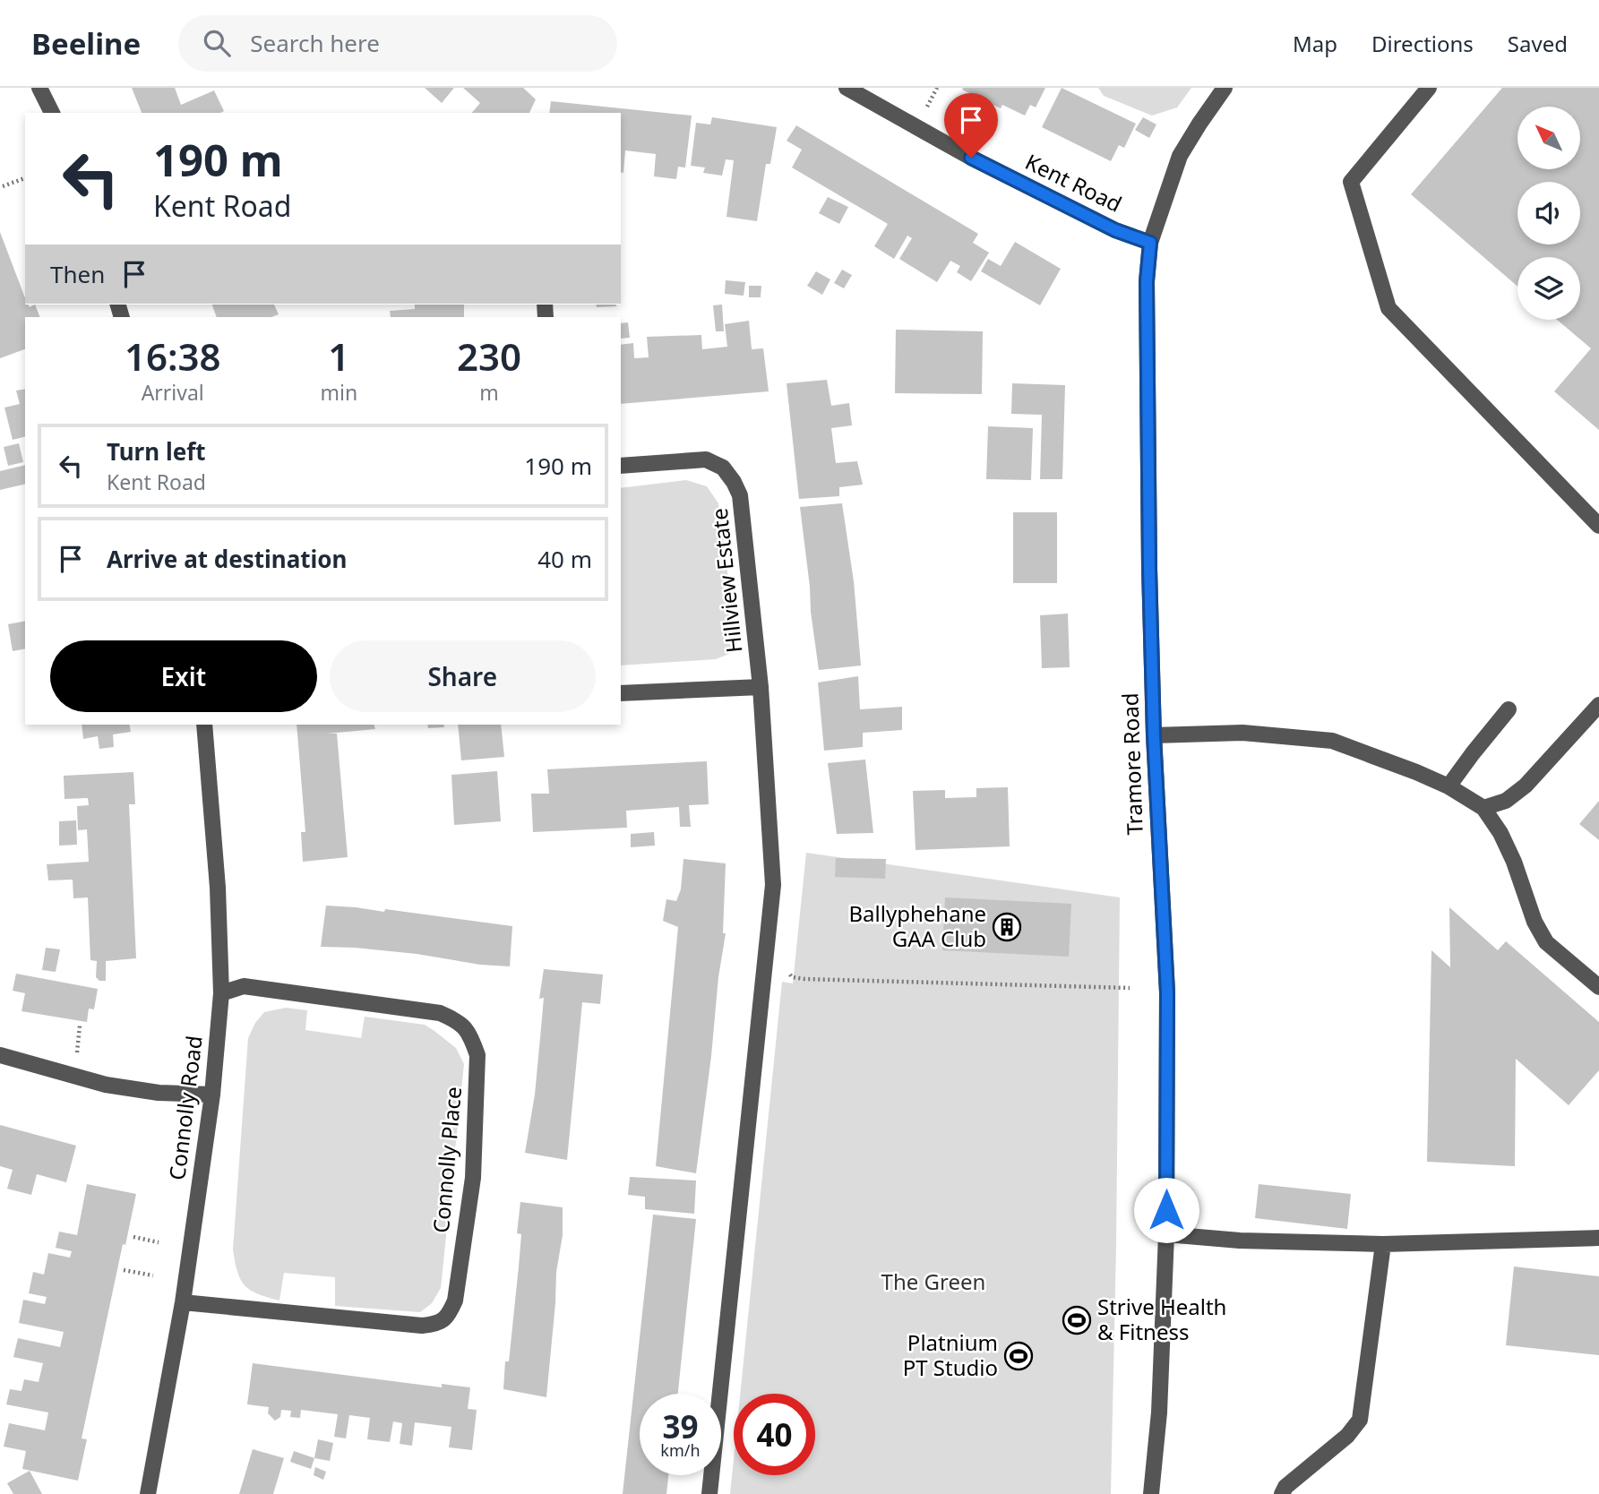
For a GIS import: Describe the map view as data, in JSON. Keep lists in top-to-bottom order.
{
  "streets": {
    "street": [
      "Kent Road",
      "Hillview Estate",
      "Tramore Road",
      "Connolly Road",
      "Connolly Place"
    ]
  },
  "crossings": [
    ["Kent Road", "Tramore Road"],
    ["Connolly Road", "Connolly Place"]
  ],
  "parks": ["The Green"],
  "places": {
    "building": ["Ballyphehane GAA Club"],
    "sports": ["Strive Health & Fitness", "Platnium PT Studio"]
  },
  "north": "top left",
  "page": {
    "header": "Beeline",
    "search": "Search here",
    "nav": ["Map", "Directions", "Saved"],
    "turn": ["190 m", "Kent Road"],
    "then": "Then",
    "eta": [
      "16:38",
      "Arrival",
      "1",
      "min",
      "230",
      "m"
    ],
    "list": [
      {
        "name": "Turn left",
        "note": "Kent Road",
        "value": "190 m"
      },
      {
        "name": "Arrive at destination",
        "value": "40 m"
      }
    ],
    "buttons": ["Exit", "Share"],
    "speed": "39 km/h",
    "limit": "40"
  }
}
